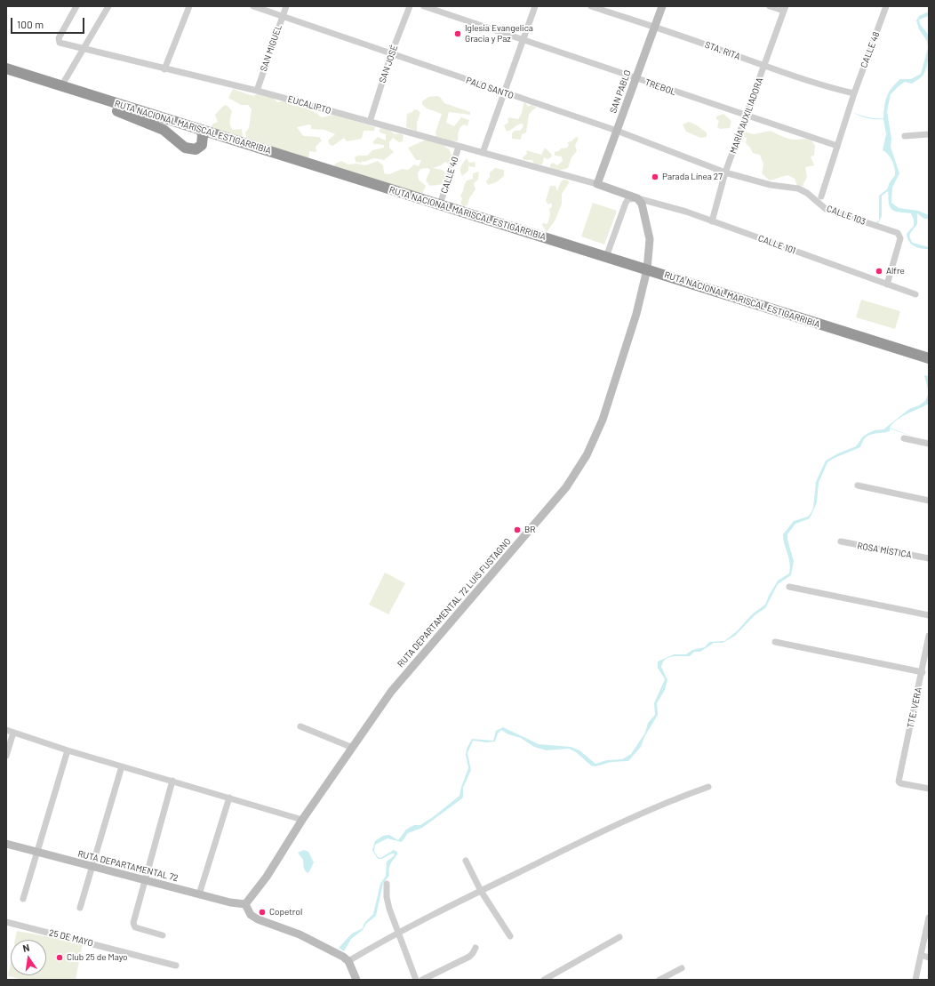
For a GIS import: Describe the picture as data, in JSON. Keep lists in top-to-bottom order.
{
  "streets": {
    "highway": ["RUTA NACIONAL MARISCAL ESTIGARRIBIA"],
    "main road": ["SAN PABLO", "RUTA DEPARTAMENTAL 72 LUIS FUSTAGNO", "RUTA DEPARTAMENTAL 72"],
    "street": [
      "SAN MIGUEL",
      "CALLE 48",
      "STA. RITA",
      "SAN JOSÉ",
      "TREBOL",
      "PALO SANTO",
      "EUCALIPTO",
      "MARÍA AUXILIADORA",
      "CALLE 40",
      "CALLE 103",
      "CALLE 101",
      "ROSA MÍSTICA",
      "TTE. VERA",
      "25 DE MAYO"
    ]
  },
  "crossings": [
    ["SAN MIGUEL", "PALO SANTO"],
    ["SAN MIGUEL", "EUCALIPTO"],
    ["CALLE 48", "STA. RITA"],
    ["CALLE 48", "TREBOL"],
    ["STA. RITA", "SAN PABLO"],
    ["STA. RITA", "MARÍA AUXILIADORA"],
    ["SAN JOSÉ", "PALO SANTO"],
    ["SAN JOSÉ", "EUCALIPTO"],
    ["TREBOL", "SAN PABLO"],
    ["TREBOL", "MARÍA AUXILIADORA"],
    ["PALO SANTO", "SAN PABLO"],
    ["PALO SANTO", "MARÍA AUXILIADORA"],
    ["PALO SANTO", "CALLE 103"],
    ["SAN PABLO", "EUCALIPTO"],
    ["EUCALIPTO", "CALLE 40"],
    ["MARÍA AUXILIADORA", "CALLE 103"],
    ["MARÍA AUXILIADORA", "CALLE 101"],
    ["RUTA NACIONAL MARISCAL ESTIGARRIBIA", "CALLE 40"],
    ["RUTA NACIONAL MARISCAL ESTIGARRIBIA", "RUTA DEPARTAMENTAL 72 LUIS FUSTAGNO"],
    ["CALLE 103", "CALLE 101"],
    ["CALLE 101", "RUTA DEPARTAMENTAL 72 LUIS FUSTAGNO"],
    ["RUTA DEPARTAMENTAL 72 LUIS FUSTAGNO", "RUTA DEPARTAMENTAL 72"]
  ],
  "places": [
    "Iglesia Evangelica Gracia y Paz",
    "Parada Línea 27",
    "Alfre",
    "BR",
    "Copetrol",
    "Club 25 de Mayo"
  ],
  "scale_bar": "100 m",
  "north": "top"
}
